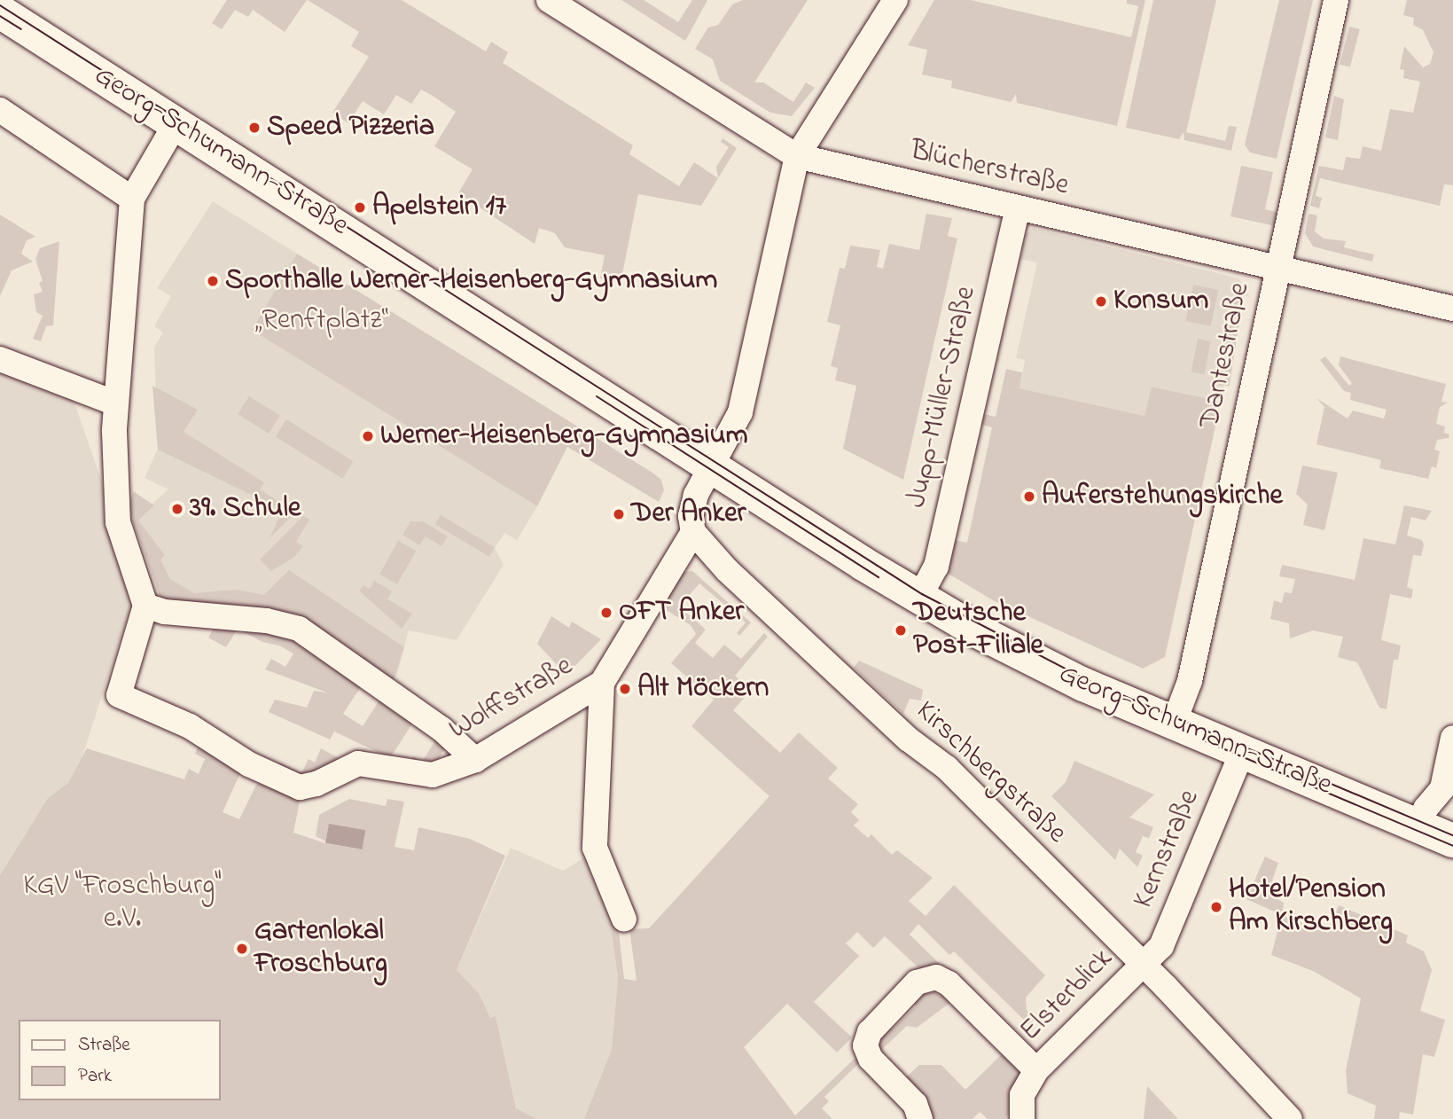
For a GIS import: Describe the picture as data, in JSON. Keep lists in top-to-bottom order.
{
  "streets": {
    "main road": ["Georg-Schumann-Straße"],
    "street": [
      "Blücherstraße",
      "Dantestraße",
      "Jupp-Müller-Straße",
      "Wolffstraße",
      "Kirschbergstraße",
      "Kernstraße",
      "Elsterblick"
    ]
  },
  "crossings": [
    ["Georg-Schumann-Straße", "Dantestraße"],
    ["Georg-Schumann-Straße", "Jupp-Müller-Straße"],
    ["Georg-Schumann-Straße", "Kernstraße"],
    ["Blücherstraße", "Dantestraße"],
    ["Blücherstraße", "Jupp-Müller-Straße"],
    ["Wolffstraße", "Kirschbergstraße"],
    ["Kirschbergstraße", "Kernstraße"],
    ["Kirschbergstraße", "Elsterblick"],
    ["Kernstraße", "Elsterblick"]
  ],
  "parks": ["„Renftplatz“", "KGV \"Froschburg\" e.V."],
  "places": [
    "Speed Pizzeria",
    "Apelstein 17",
    "Sporthalle Werner-Heisenberg-Gymnasium",
    "Konsum",
    "Werner-Heisenberg-Gymnasium",
    "Auferstehungskirche",
    "39. Schule",
    "Der Anker",
    "OFT Anker",
    "Deutsche Post-Filiale",
    "Alt Möckern",
    "Hotel/Pension Am Kirschberg",
    "Gartenlokal Froschburg"
  ],
  "legend": ["Straße", "Park"]
}
